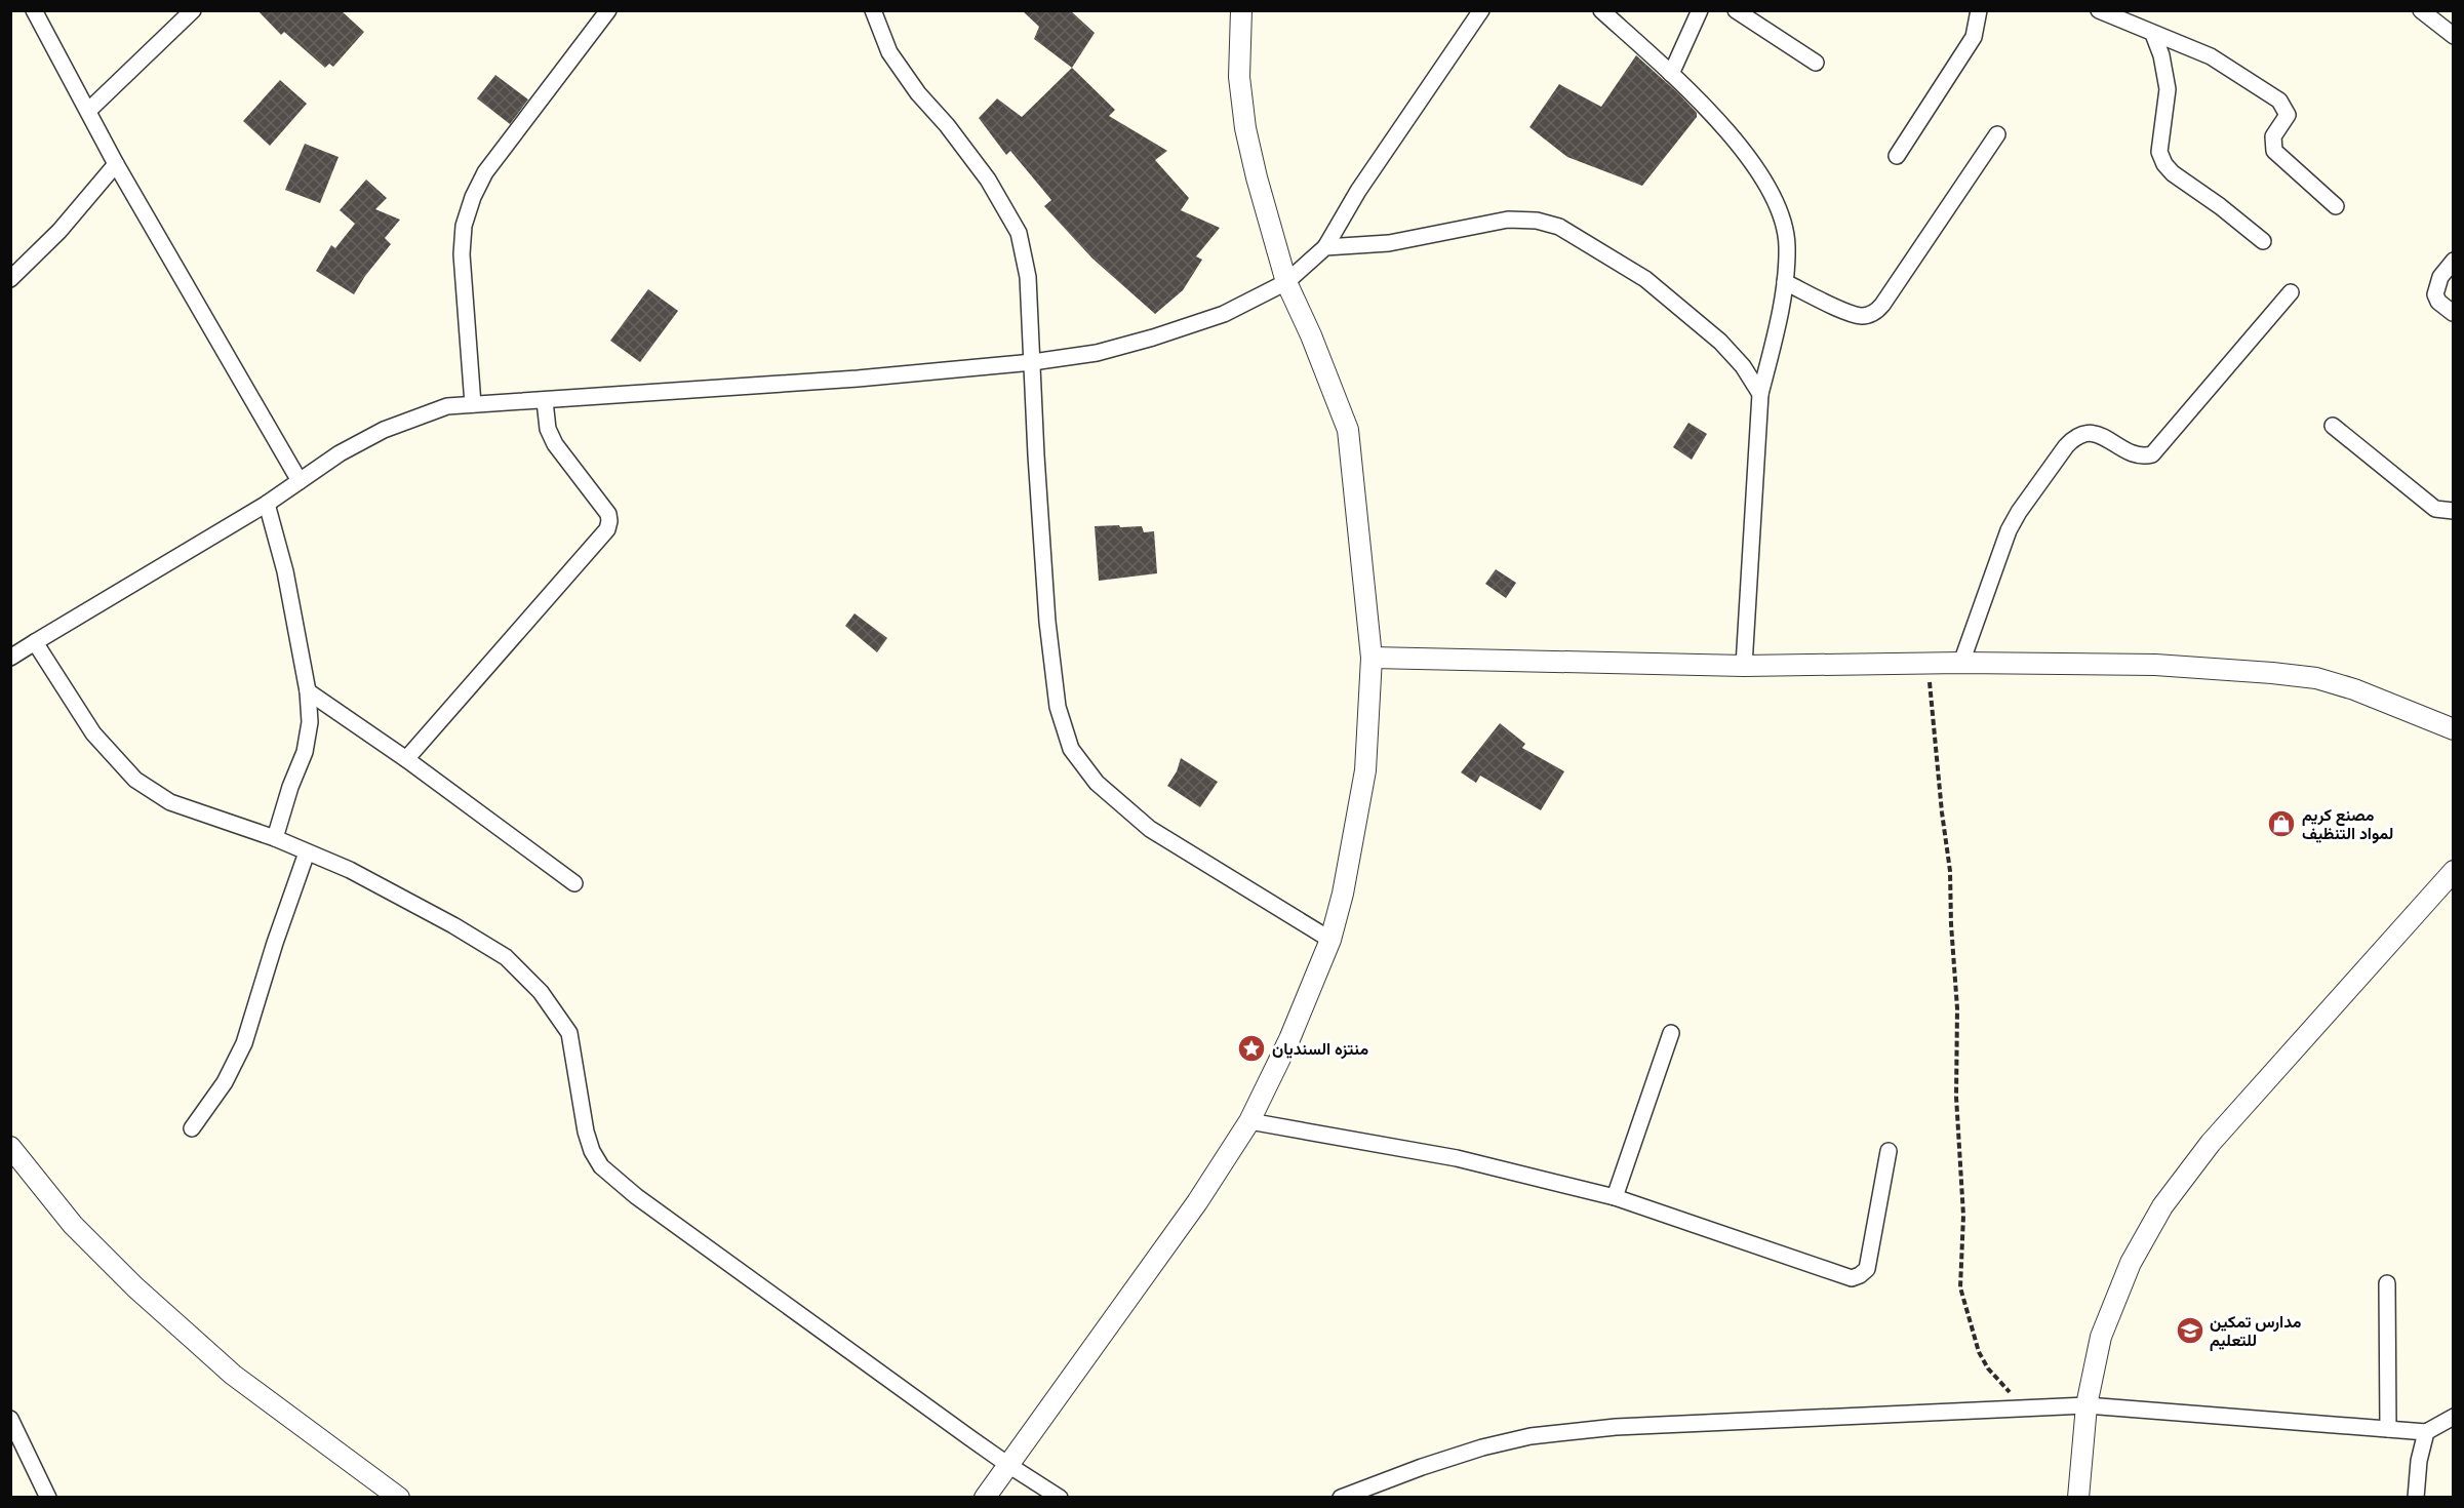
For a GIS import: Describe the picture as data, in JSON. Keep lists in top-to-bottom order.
{
  "places": {
    "shop": ["مصنع كريم لمواد التنظيف"],
    "place": ["منتزه السنديان"],
    "school or university": ["مدارس تمكين للتعليم"]
  }
}
